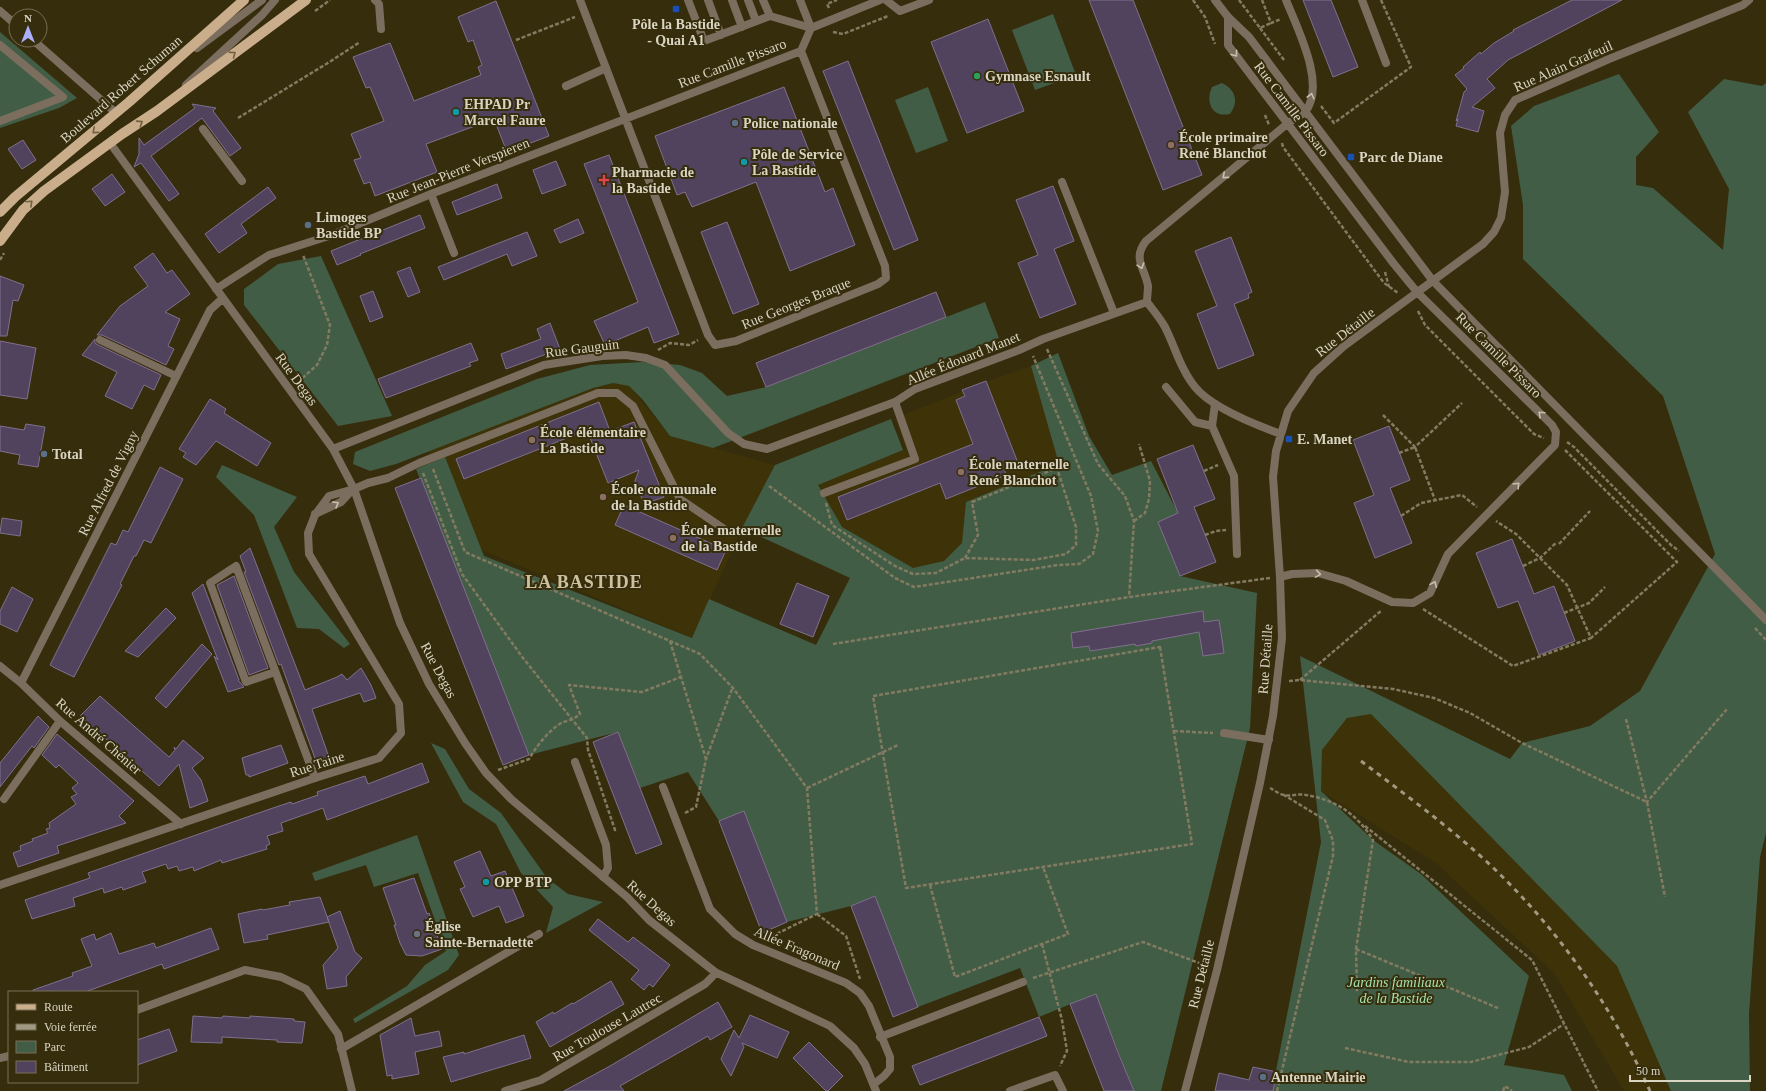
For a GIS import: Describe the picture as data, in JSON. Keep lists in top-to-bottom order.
{
  "streets": {
    "main road": ["Boulevard Robert Schuman"],
    "street": [
      "Rue Camille Pissaro",
      "Rue Alain Grafeuil",
      "Rue Jean-Pierre Verspieren",
      "Rue Georges Braque",
      "Rue Détaille",
      "Rue Gauguin",
      "Allée Édouard Manet",
      "Rue Degas",
      "Rue Alfred de Vigny",
      "Rue André Chénier",
      "Rue Taine",
      "Allée Fragonard",
      "Rue Toulouse Lautrec"
    ]
  },
  "crossings": [
    ["Rue Camille Pissaro", "Rue Alain Grafeuil"],
    ["Rue Camille Pissaro", "Rue Jean-Pierre Verspieren"],
    ["Rue Camille Pissaro", "Rue Georges Braque"],
    ["Rue Camille Pissaro", "Rue Détaille"],
    ["Rue Alain Grafeuil", "Rue Détaille"],
    ["Rue Jean-Pierre Verspieren", "Rue Degas"],
    ["Rue Gauguin", "Allée Édouard Manet"],
    ["Rue Gauguin", "Rue Degas"],
    ["Rue Degas", "Rue Alfred de Vigny"],
    ["Rue Degas", "Rue Taine"],
    ["Rue Degas", "Allée Fragonard"],
    ["Rue Degas", "Rue Toulouse Lautrec"],
    ["Rue Alfred de Vigny", "Rue André Chénier"],
    ["Rue André Chénier", "Rue Taine"]
  ],
  "districts": ["LA BASTIDE"],
  "parks": ["Jardins familiaux de la Bastide"],
  "places": {
    "transit": ["Pôle la Bastide - Quai A1", "Parc de Diane", "E. Manet"],
    "other": [
      "Gymnase Esnault",
      "EHPAD Pr Marcel Faure",
      "Police nationale",
      "École primaire René Blanchot",
      "Pôle de Service La Bastide",
      "Limoges Bastide BP",
      "École élémentaire La Bastide",
      "Total",
      "École maternelle René Blanchot",
      "École communale de la Bastide",
      "École maternelle de la Bastide",
      "OPP BTP",
      "Église Sainte-Bernadette",
      "Antenne Mairie"
    ],
    "health": ["Pharmacie de la Bastide"]
  },
  "legend": [
    "Route",
    "Voie ferrée",
    "Parc",
    "Bâtiment"
  ],
  "scale_bar": "50 m",
  "north": "top"
}
